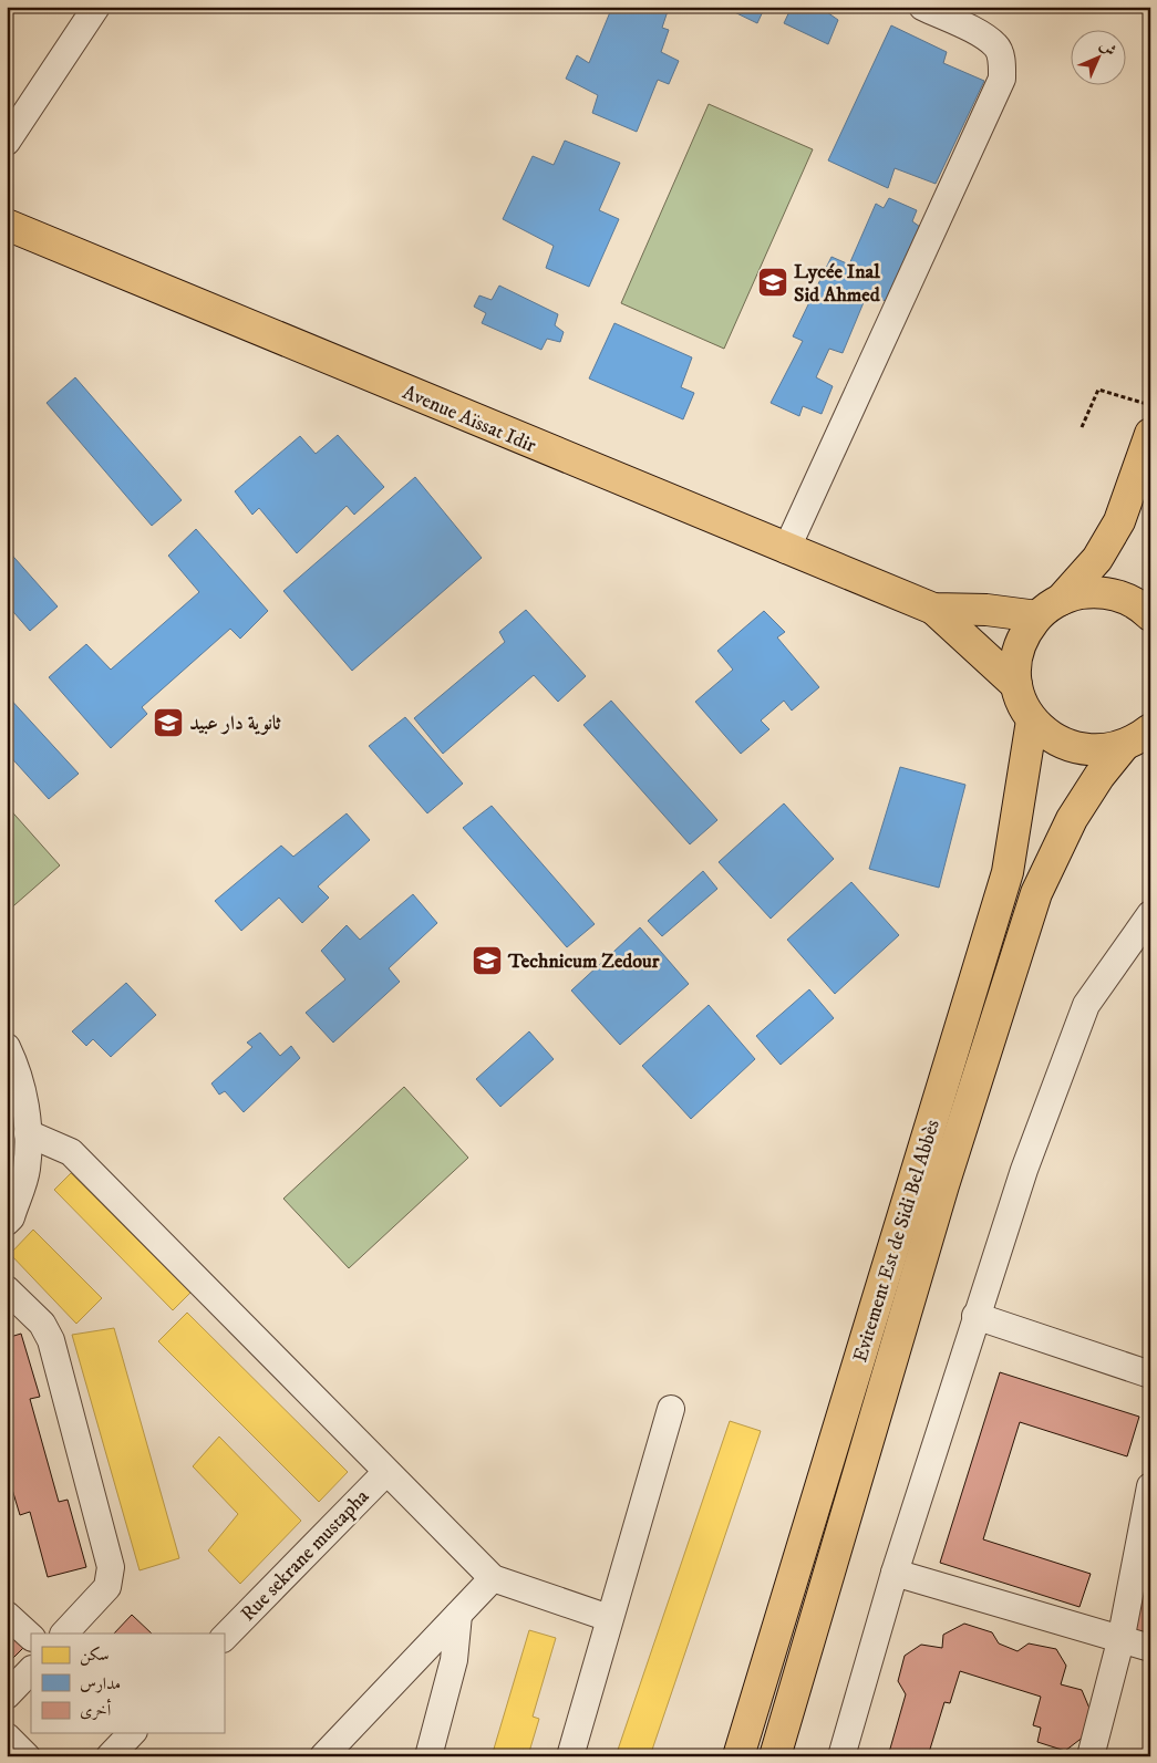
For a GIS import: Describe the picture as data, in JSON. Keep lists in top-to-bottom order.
{
  "streets": {
    "main road": ["Avenue Aïssat Idir", "Evitement Est de Sidi Bel Abbès"],
    "street": ["Rue sekrane mustapha"]
  },
  "places": {
    "school or university": ["Lycée Inal Sid Ahmed", "ثانوية دار عبيد", "Technicum Zedour"]
  },
  "legend": ["سكن", "مدارس", "أخرى"],
  "north": "top right"
}
